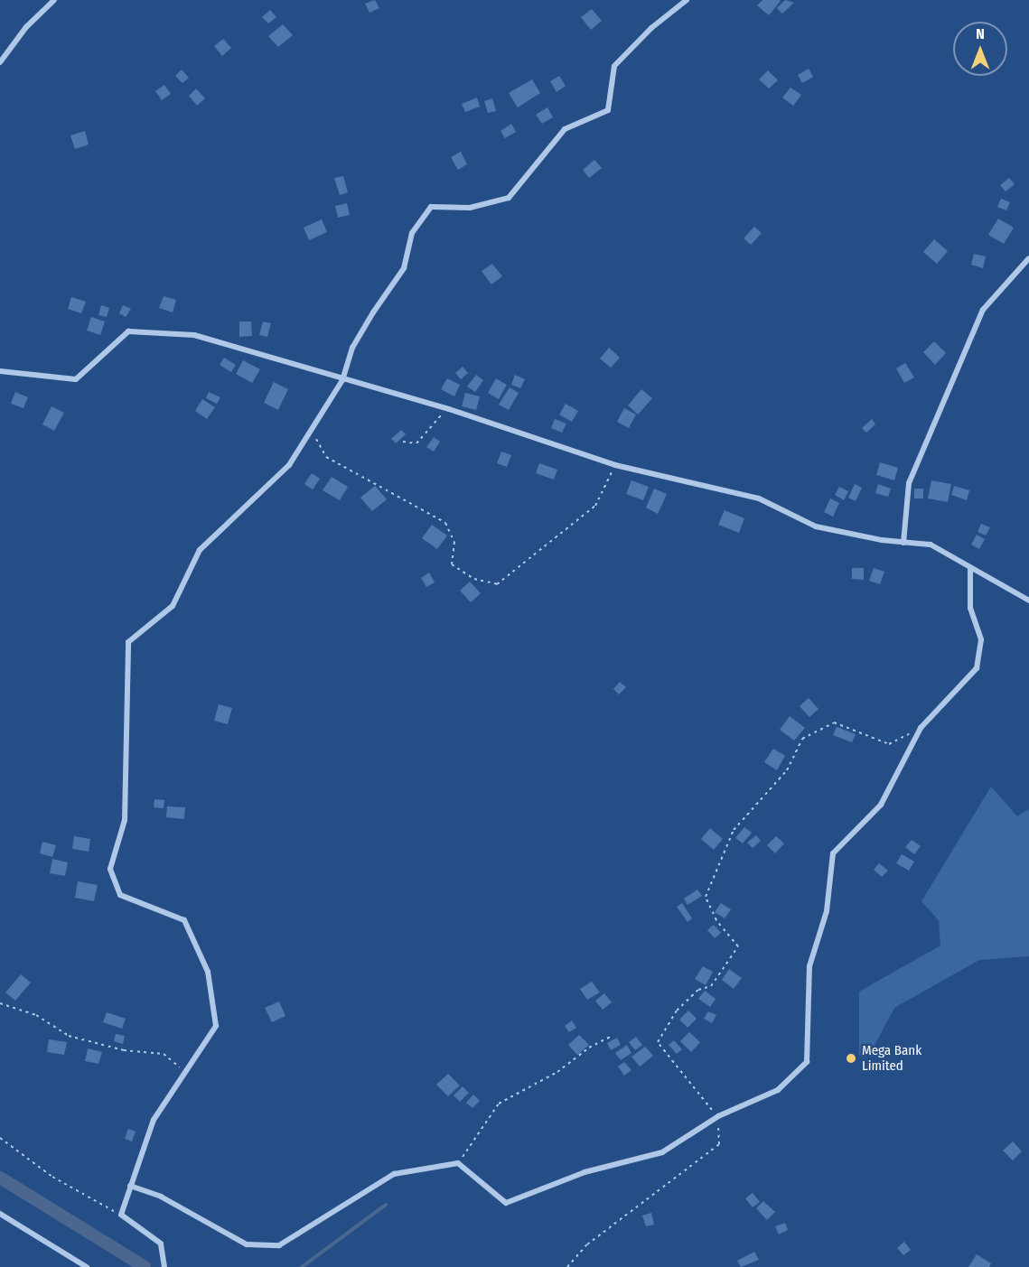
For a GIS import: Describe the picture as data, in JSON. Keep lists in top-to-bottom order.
{
  "places": ["Mega Bank Limited"],
  "north": "top"
}
